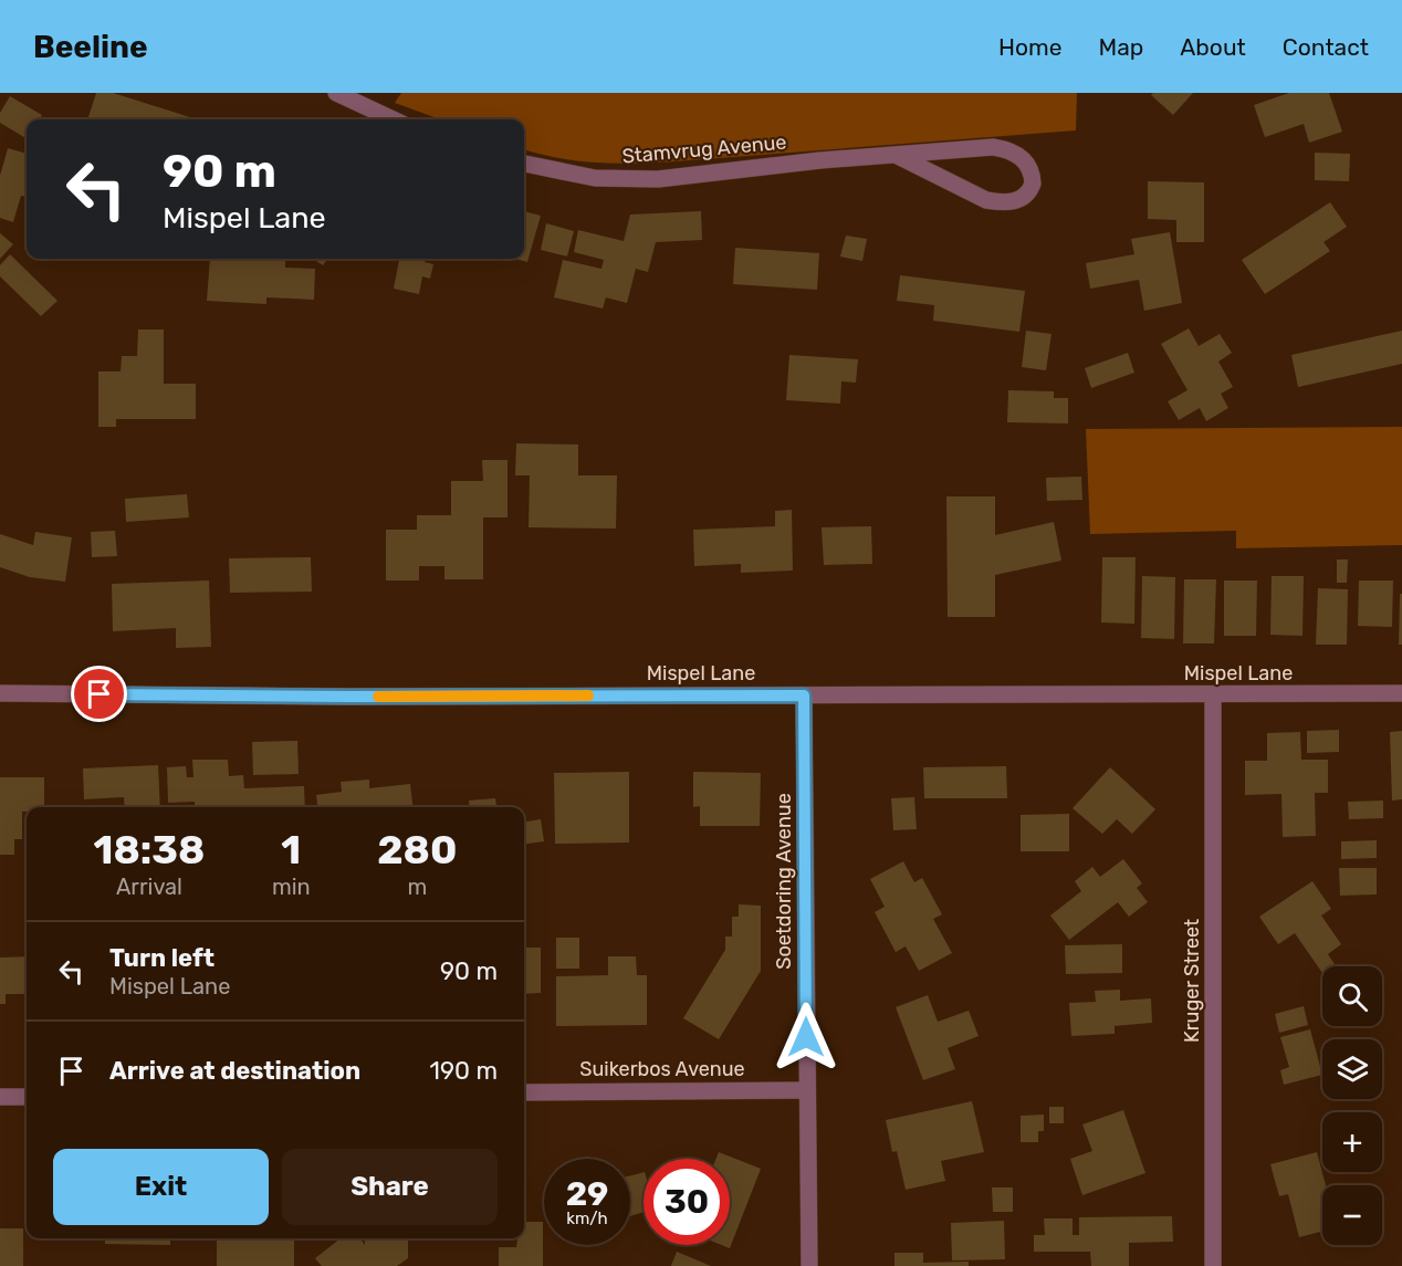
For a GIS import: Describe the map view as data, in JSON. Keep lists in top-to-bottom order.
{
  "streets": {
    "street": [
      "Stamvrug Avenue",
      "Mispel Lane",
      "Soetdoring Avenue",
      "Kruger Street",
      "Suikerbos Avenue"
    ]
  },
  "crossings": [
    ["Mispel Lane", "Soetdoring Avenue"],
    ["Mispel Lane", "Kruger Street"],
    ["Soetdoring Avenue", "Suikerbos Avenue"]
  ],
  "page": {
    "header": "Beeline",
    "nav": [
      "Home",
      "Map",
      "About",
      "Contact"
    ],
    "turn": ["90 m", "Mispel Lane"],
    "eta": [
      "18:38",
      "Arrival",
      "1",
      "min",
      "280",
      "m"
    ],
    "list": [
      {
        "name": "Turn left",
        "note": "Mispel Lane",
        "value": "90 m"
      },
      {
        "name": "Arrive at destination",
        "value": "190 m"
      }
    ],
    "map_buttons": ["+", "−"],
    "buttons": ["Exit", "Share"],
    "speed": "29 km/h",
    "limit": "30"
  }
}
